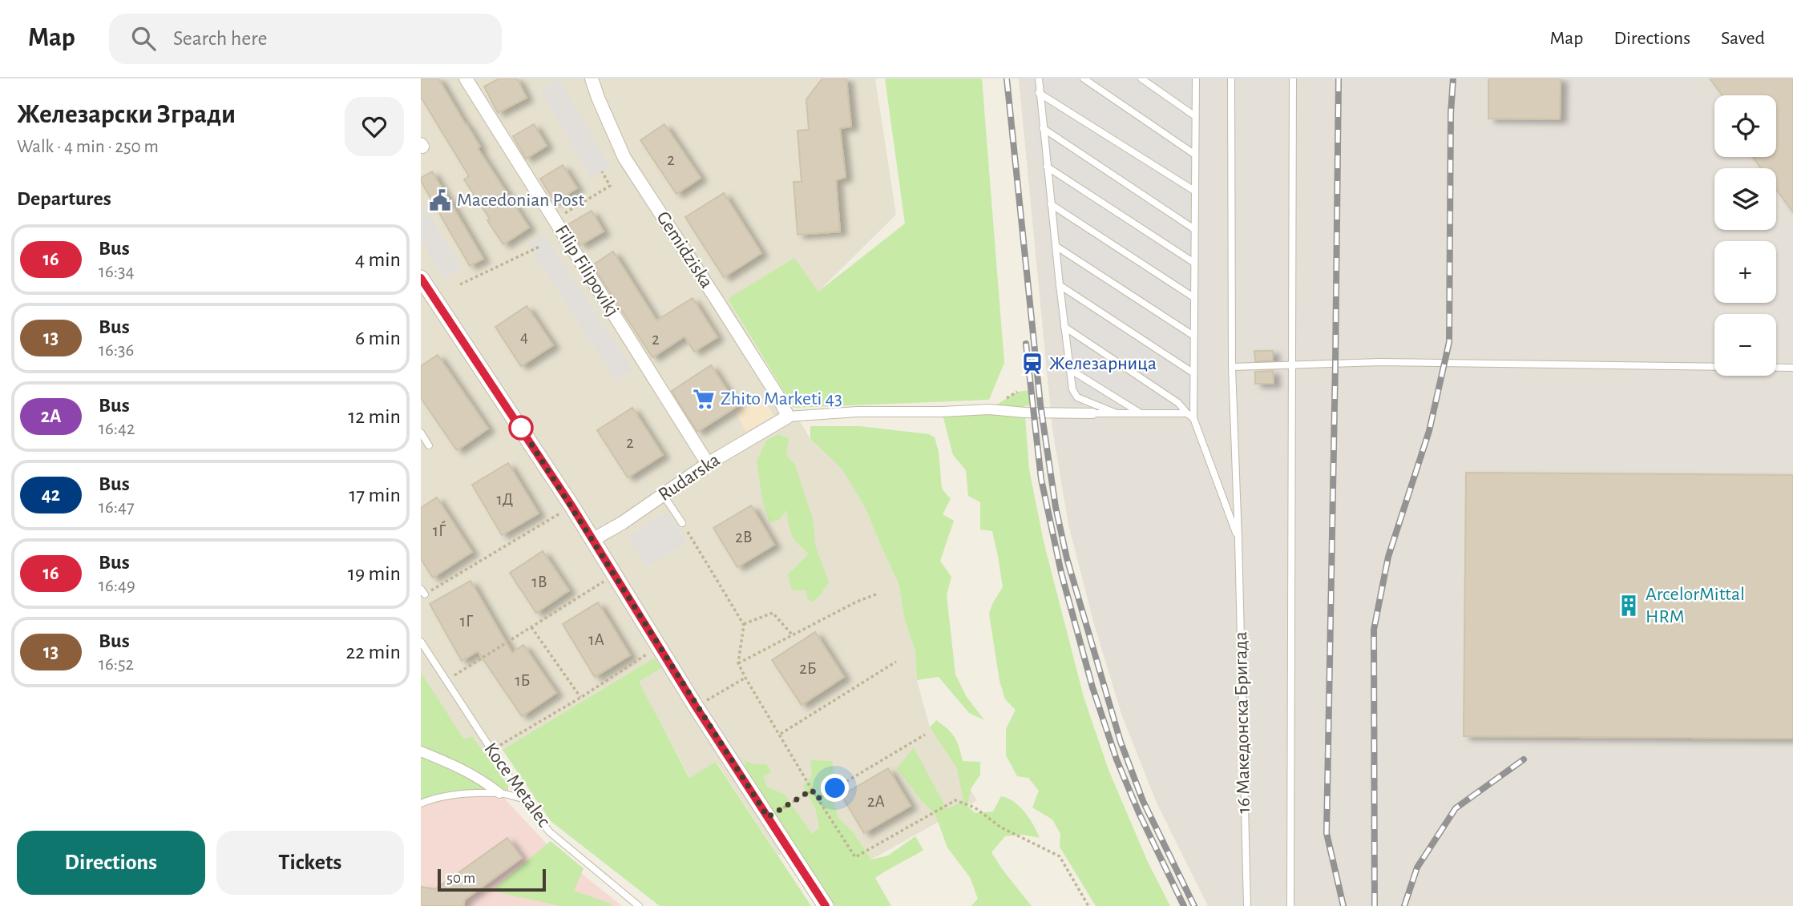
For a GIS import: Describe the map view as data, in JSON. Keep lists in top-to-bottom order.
{
  "streets": {
    "street": ["Gemidziska", "Filip Filipovikj", "Rudarska"],
    "lane": ["16 Македонска Бригада", "Koce Metalec"]
  },
  "crossings": [
    ["Gemidziska", "Rudarska"],
    ["Filip Filipovikj", "Rudarska"]
  ],
  "places": {
    "public building": ["Macedonian Post"],
    "station": ["Железарница"],
    "supermarket": ["Zhito Marketi 43"],
    "building": ["ArcelorMittal HRM"]
  },
  "lines": ["bus line 16"],
  "house_numbers": [
    "2",
    "4",
    "2",
    "2",
    "1Д",
    "1Ѓ",
    "2В",
    "1В",
    "1Г",
    "1А",
    "2Б",
    "1Б",
    "2А"
  ],
  "scale_bar": "50 m",
  "page": {
    "header": "Map",
    "search": "Search here",
    "nav": ["Map", "Directions", "Saved"],
    "heading": [
      ["Железарски Згради", "Walk · 4 min · 250 m"],
      "Departures"
    ],
    "map_buttons": ["+", "−"],
    "list": [
      {
        "mark": "16",
        "name": "Bus",
        "note": "16:34",
        "value": "4 min"
      },
      {
        "mark": "13",
        "name": "Bus",
        "note": "16:36",
        "value": "6 min"
      },
      {
        "mark": "2A",
        "name": "Bus",
        "note": "16:42",
        "value": "12 min"
      },
      {
        "mark": "42",
        "name": "Bus",
        "note": "16:47",
        "value": "17 min"
      },
      {
        "mark": "16",
        "name": "Bus",
        "note": "16:49",
        "value": "19 min"
      },
      {
        "mark": "13",
        "name": "Bus",
        "note": "16:52",
        "value": "22 min"
      }
    ],
    "buttons": ["Directions", "Tickets"],
    "scale": "50 m"
  }
}
